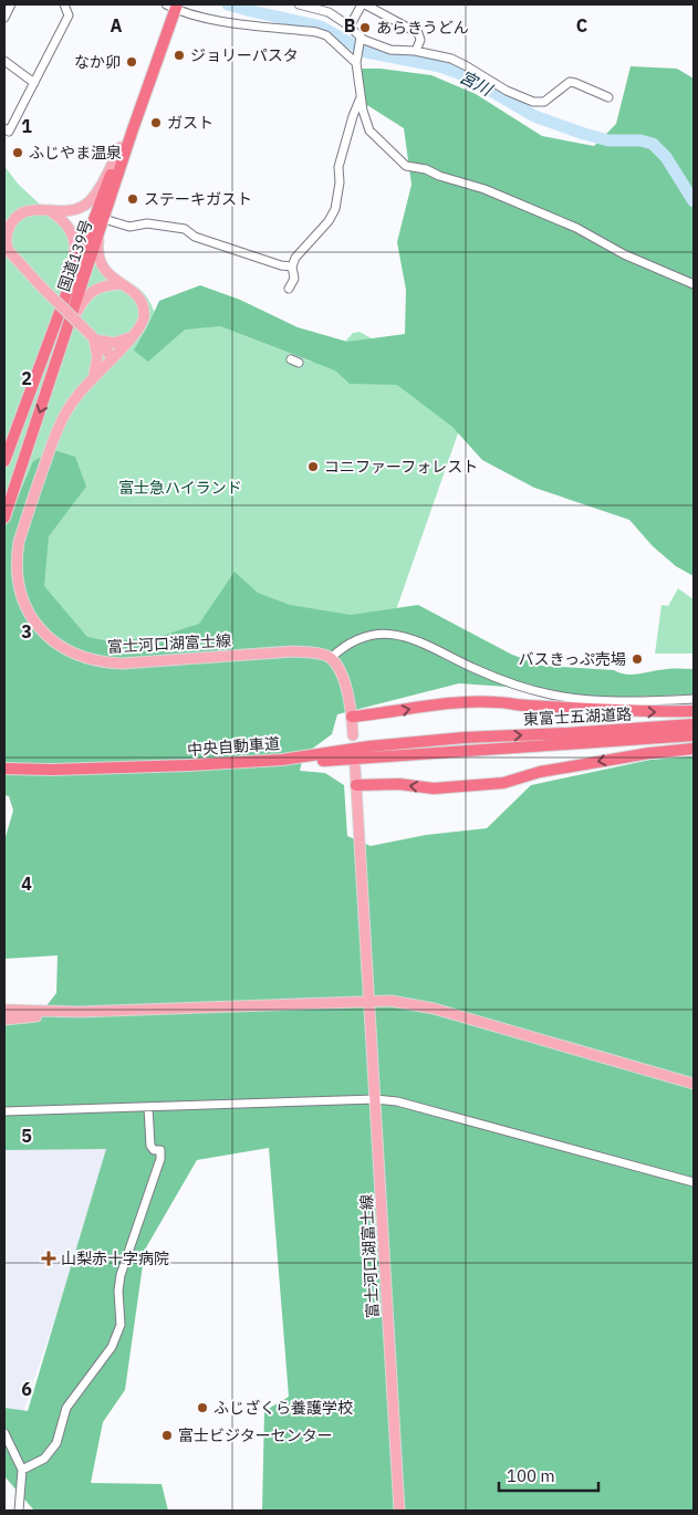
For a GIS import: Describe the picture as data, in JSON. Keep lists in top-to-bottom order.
{
  "streets": {
    "highway": ["国道139号", "東富士五湖道路", "中央自動車道"],
    "main road": ["富士河口湖富士線"]
  },
  "crossings": [
    ["国道139号", "富士河口湖富士線"],
    ["東富士五湖道路", "中央自動車道"]
  ],
  "water": ["宮川"],
  "parks": ["富士急ハイランド"],
  "places": {
    "other": [
      "あらきうどん",
      "ジョリーパスタ",
      "なか卯",
      "ガスト",
      "ふじやま温泉",
      "ステーキガスト",
      "コニファーフォレスト",
      "バスきっぷ売場",
      "ふじざくら養護学校",
      "富士ビジターセンター"
    ],
    "health": ["山梨赤十字病院"]
  },
  "scale_bar": "100 m",
  "grid": {
    "columns": ["A", "B", "C"],
    "rows": [
      "1",
      "2",
      "3",
      "4",
      "5",
      "6"
    ]
  }
}
